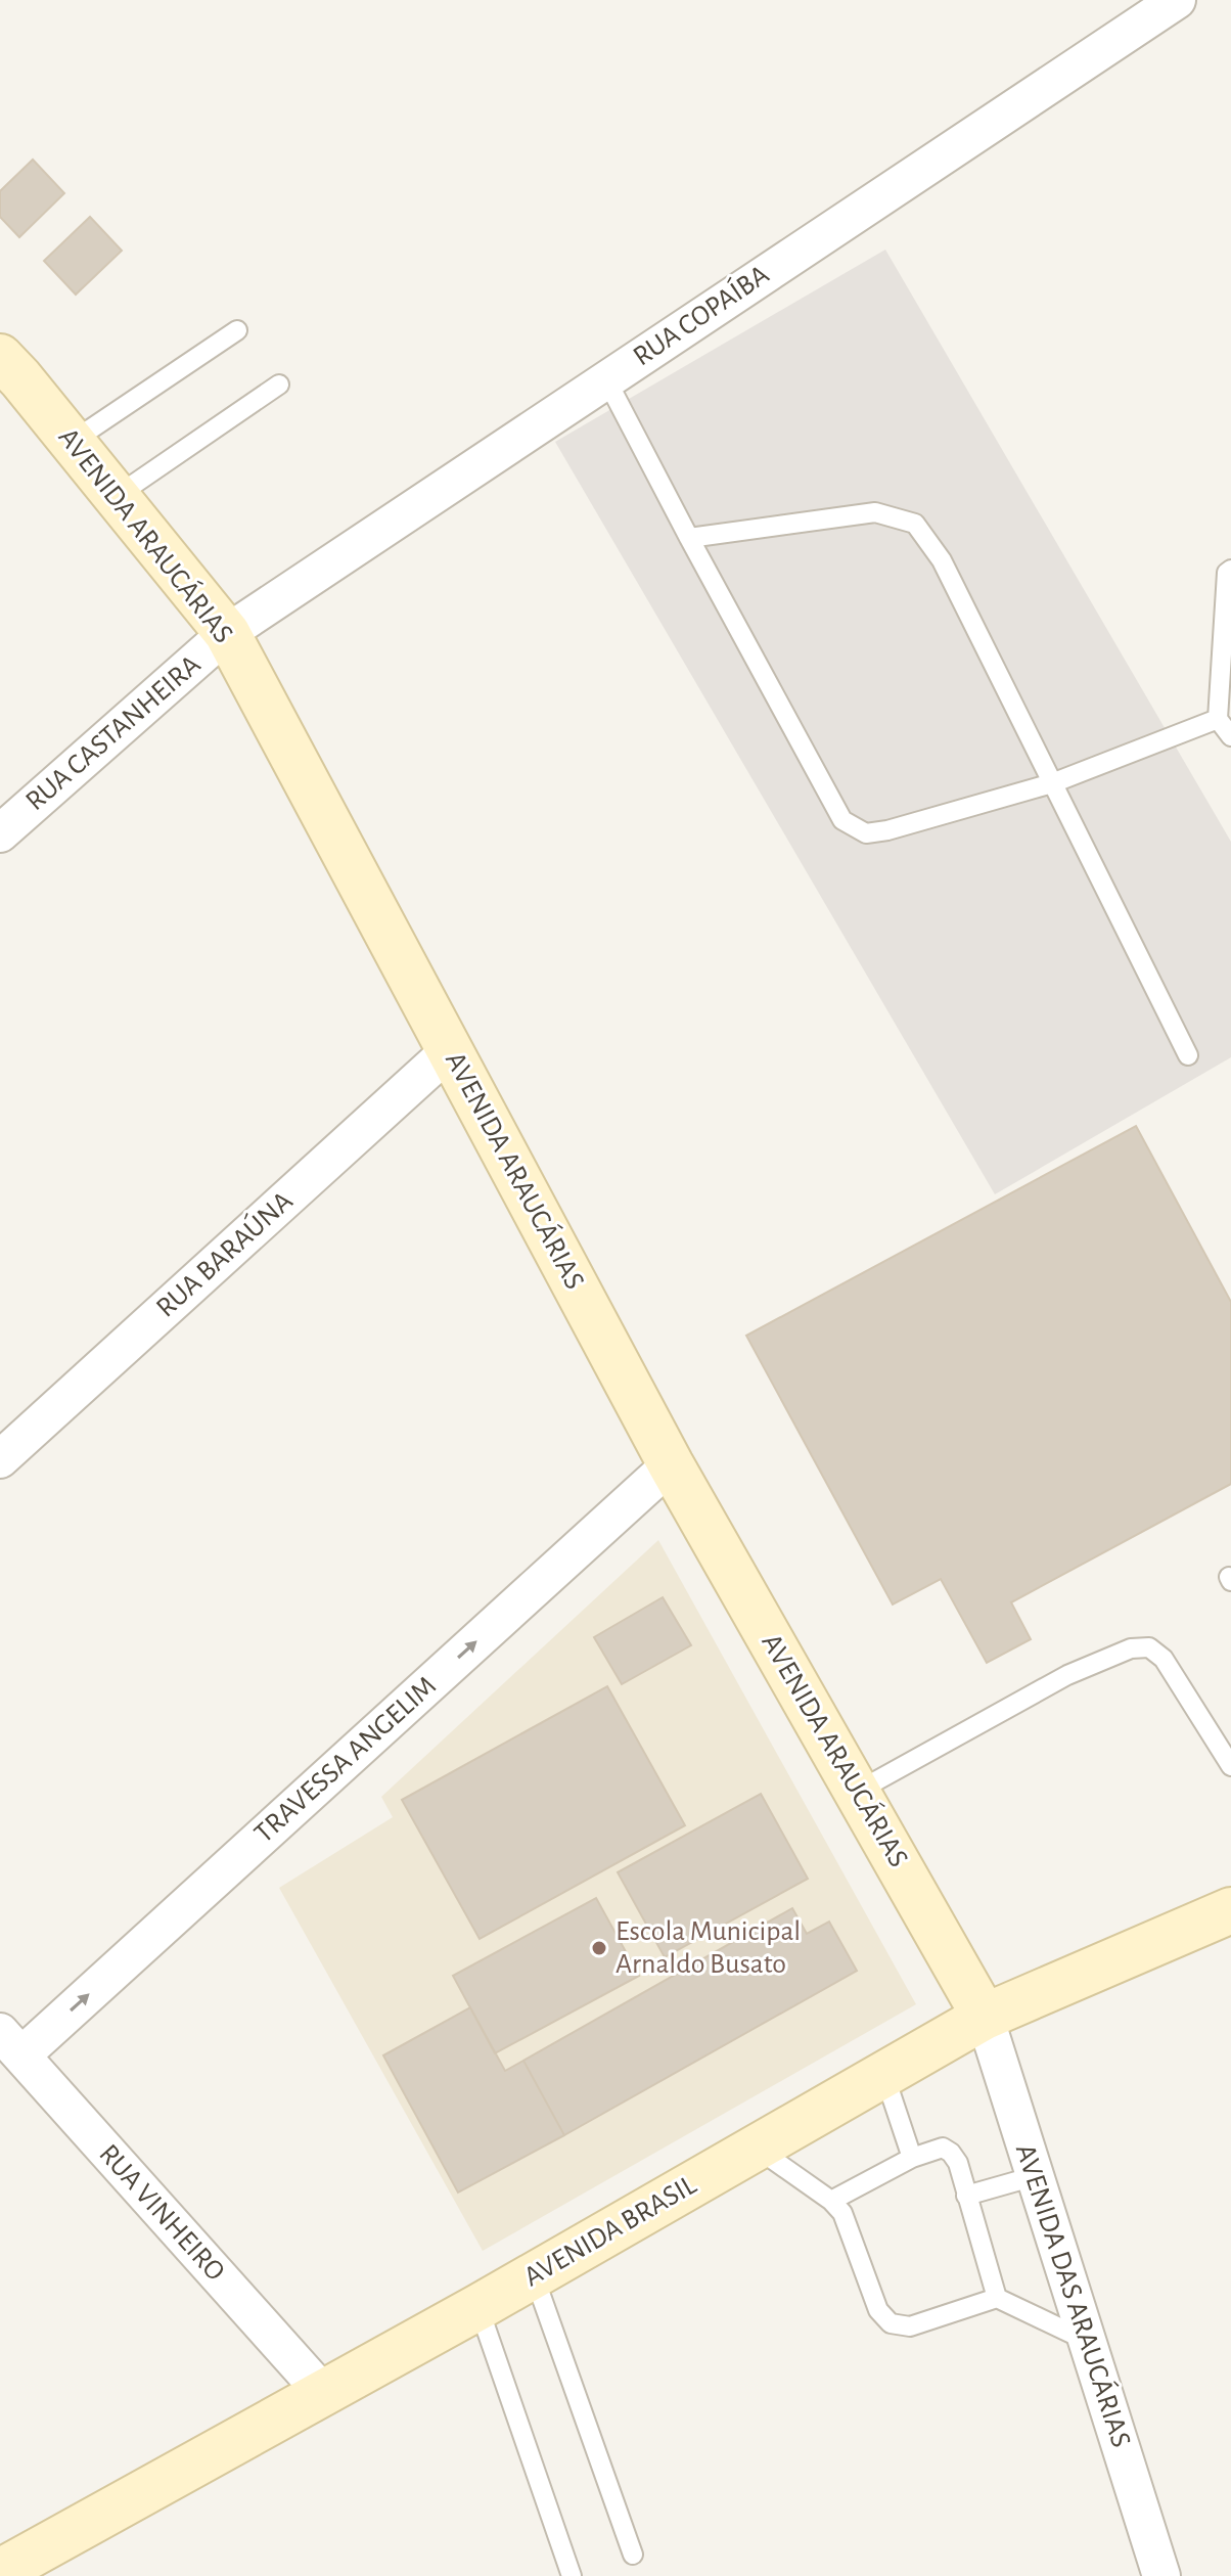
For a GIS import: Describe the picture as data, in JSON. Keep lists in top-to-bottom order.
{
  "streets": {
    "main road": ["AVENIDA ARAUCÁRIAS", "AVENIDA BRASIL"],
    "street": [
      "RUA COPAÍBA",
      "RUA CASTANHEIRA",
      "RUA BARAÚNA",
      "TRAVESSA ANGELIM",
      "RUA VINHEIRO",
      "AVENIDA DAS ARAUCÁRIAS"
    ]
  },
  "crossings": [
    ["RUA COPAÍBA", "AVENIDA ARAUCÁRIAS"],
    ["RUA COPAÍBA", "RUA CASTANHEIRA"],
    ["AVENIDA ARAUCÁRIAS", "RUA CASTANHEIRA"],
    ["AVENIDA ARAUCÁRIAS", "RUA BARAÚNA"],
    ["AVENIDA ARAUCÁRIAS", "TRAVESSA ANGELIM"],
    ["AVENIDA ARAUCÁRIAS", "AVENIDA BRASIL"],
    ["AVENIDA ARAUCÁRIAS", "AVENIDA DAS ARAUCÁRIAS"],
    ["TRAVESSA ANGELIM", "RUA VINHEIRO"],
    ["RUA VINHEIRO", "AVENIDA BRASIL"],
    ["AVENIDA BRASIL", "AVENIDA DAS ARAUCÁRIAS"]
  ],
  "one_way": ["TRAVESSA ANGELIM"],
  "places": ["Escola Municipal Arnaldo Busato"]
}
